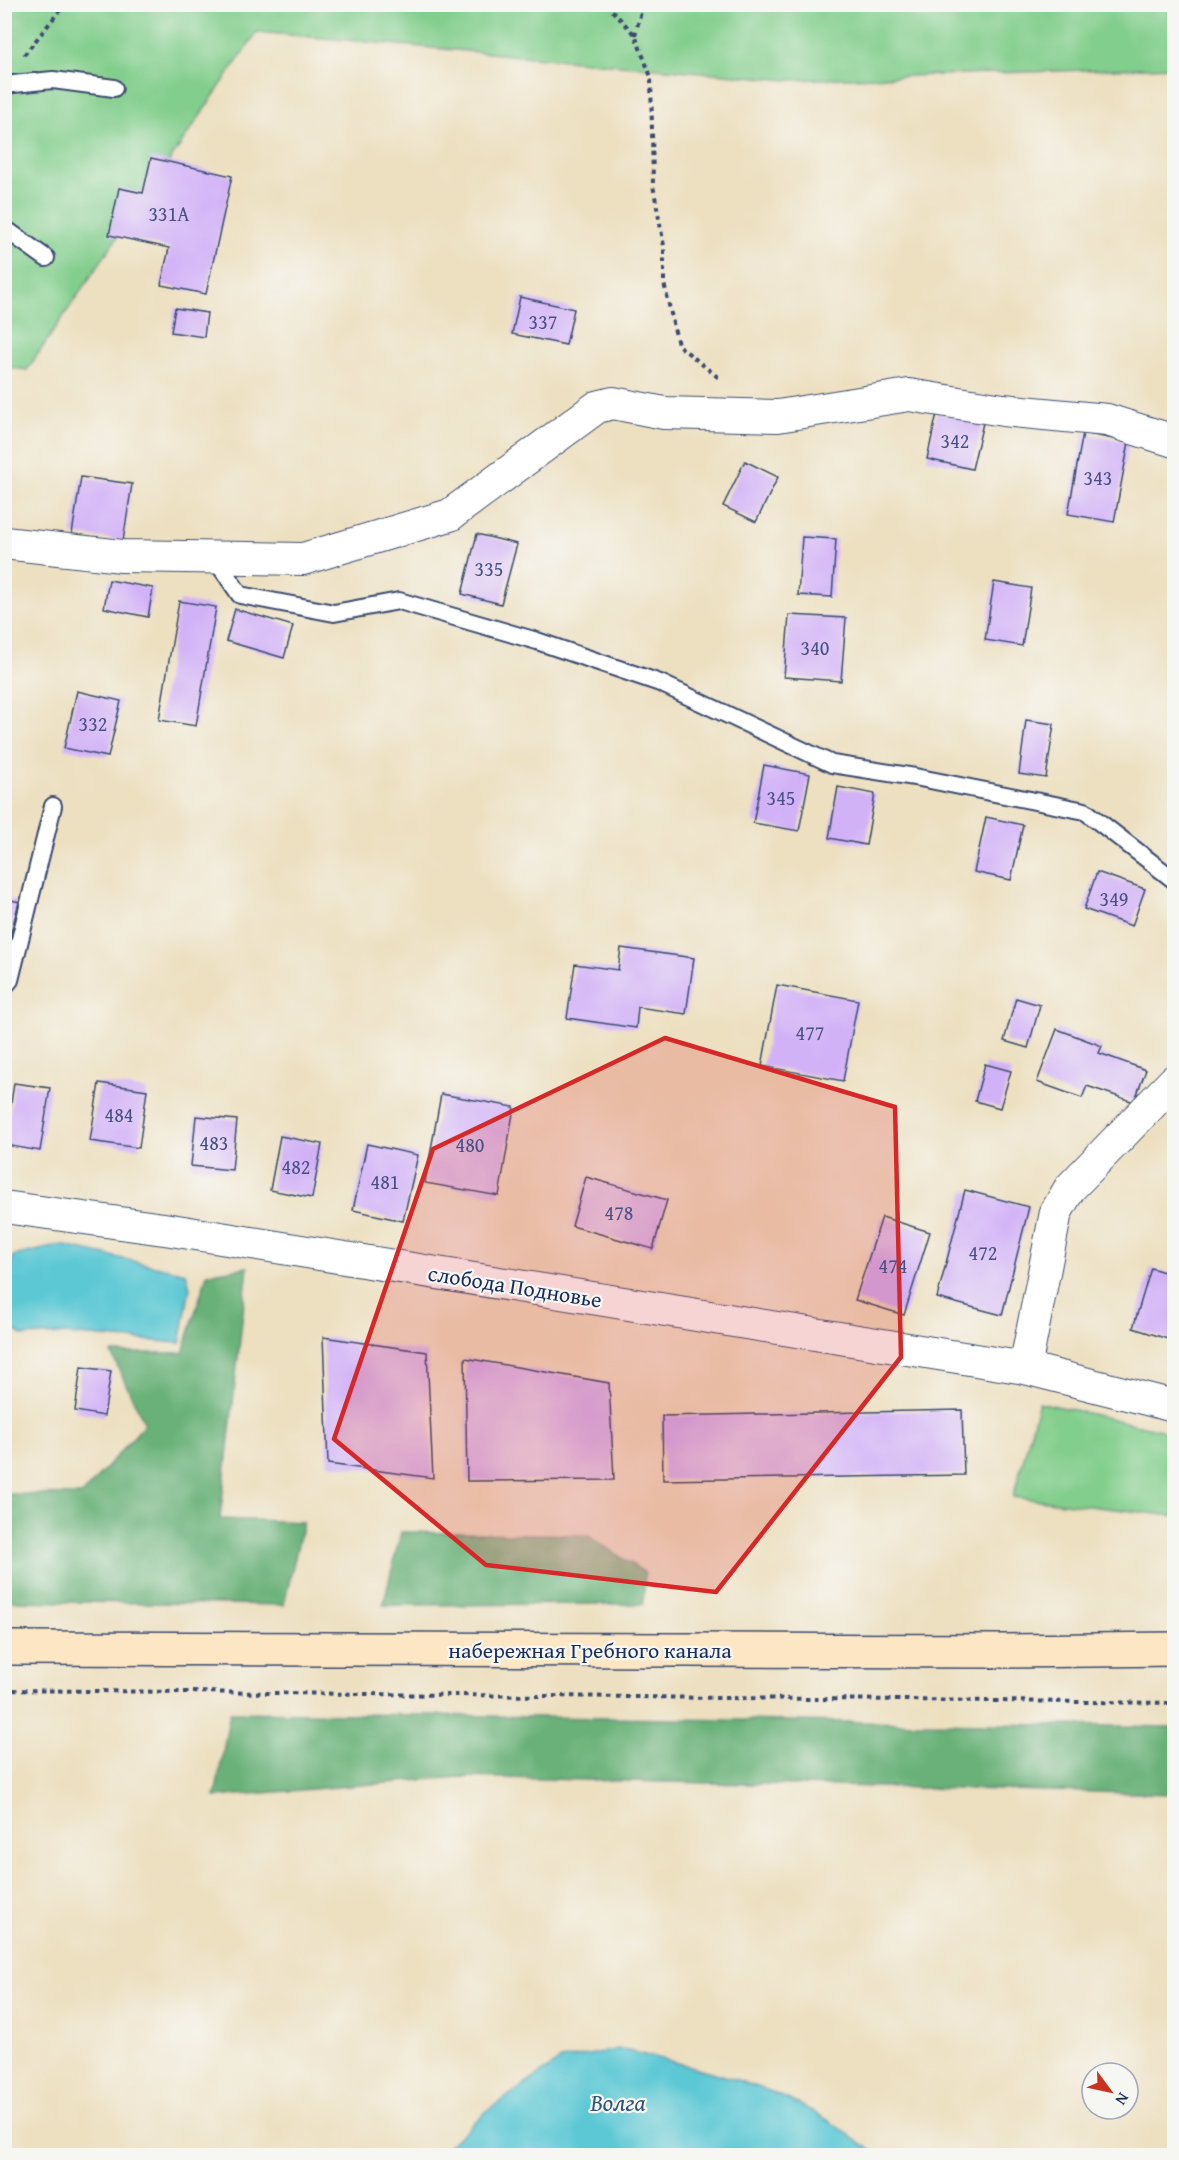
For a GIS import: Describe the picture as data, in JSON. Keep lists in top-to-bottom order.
{
  "streets": {
    "street": ["слобода Подновье", "набережная Гребного канала"]
  },
  "water": ["Волга"],
  "house_numbers": [
    "331А",
    "337",
    "342",
    "343",
    "335",
    "340",
    "332",
    "345",
    "349",
    "477",
    "484",
    "483",
    "480",
    "482",
    "481",
    "478",
    "472",
    "474"
  ],
  "north": "bottom right"
}
